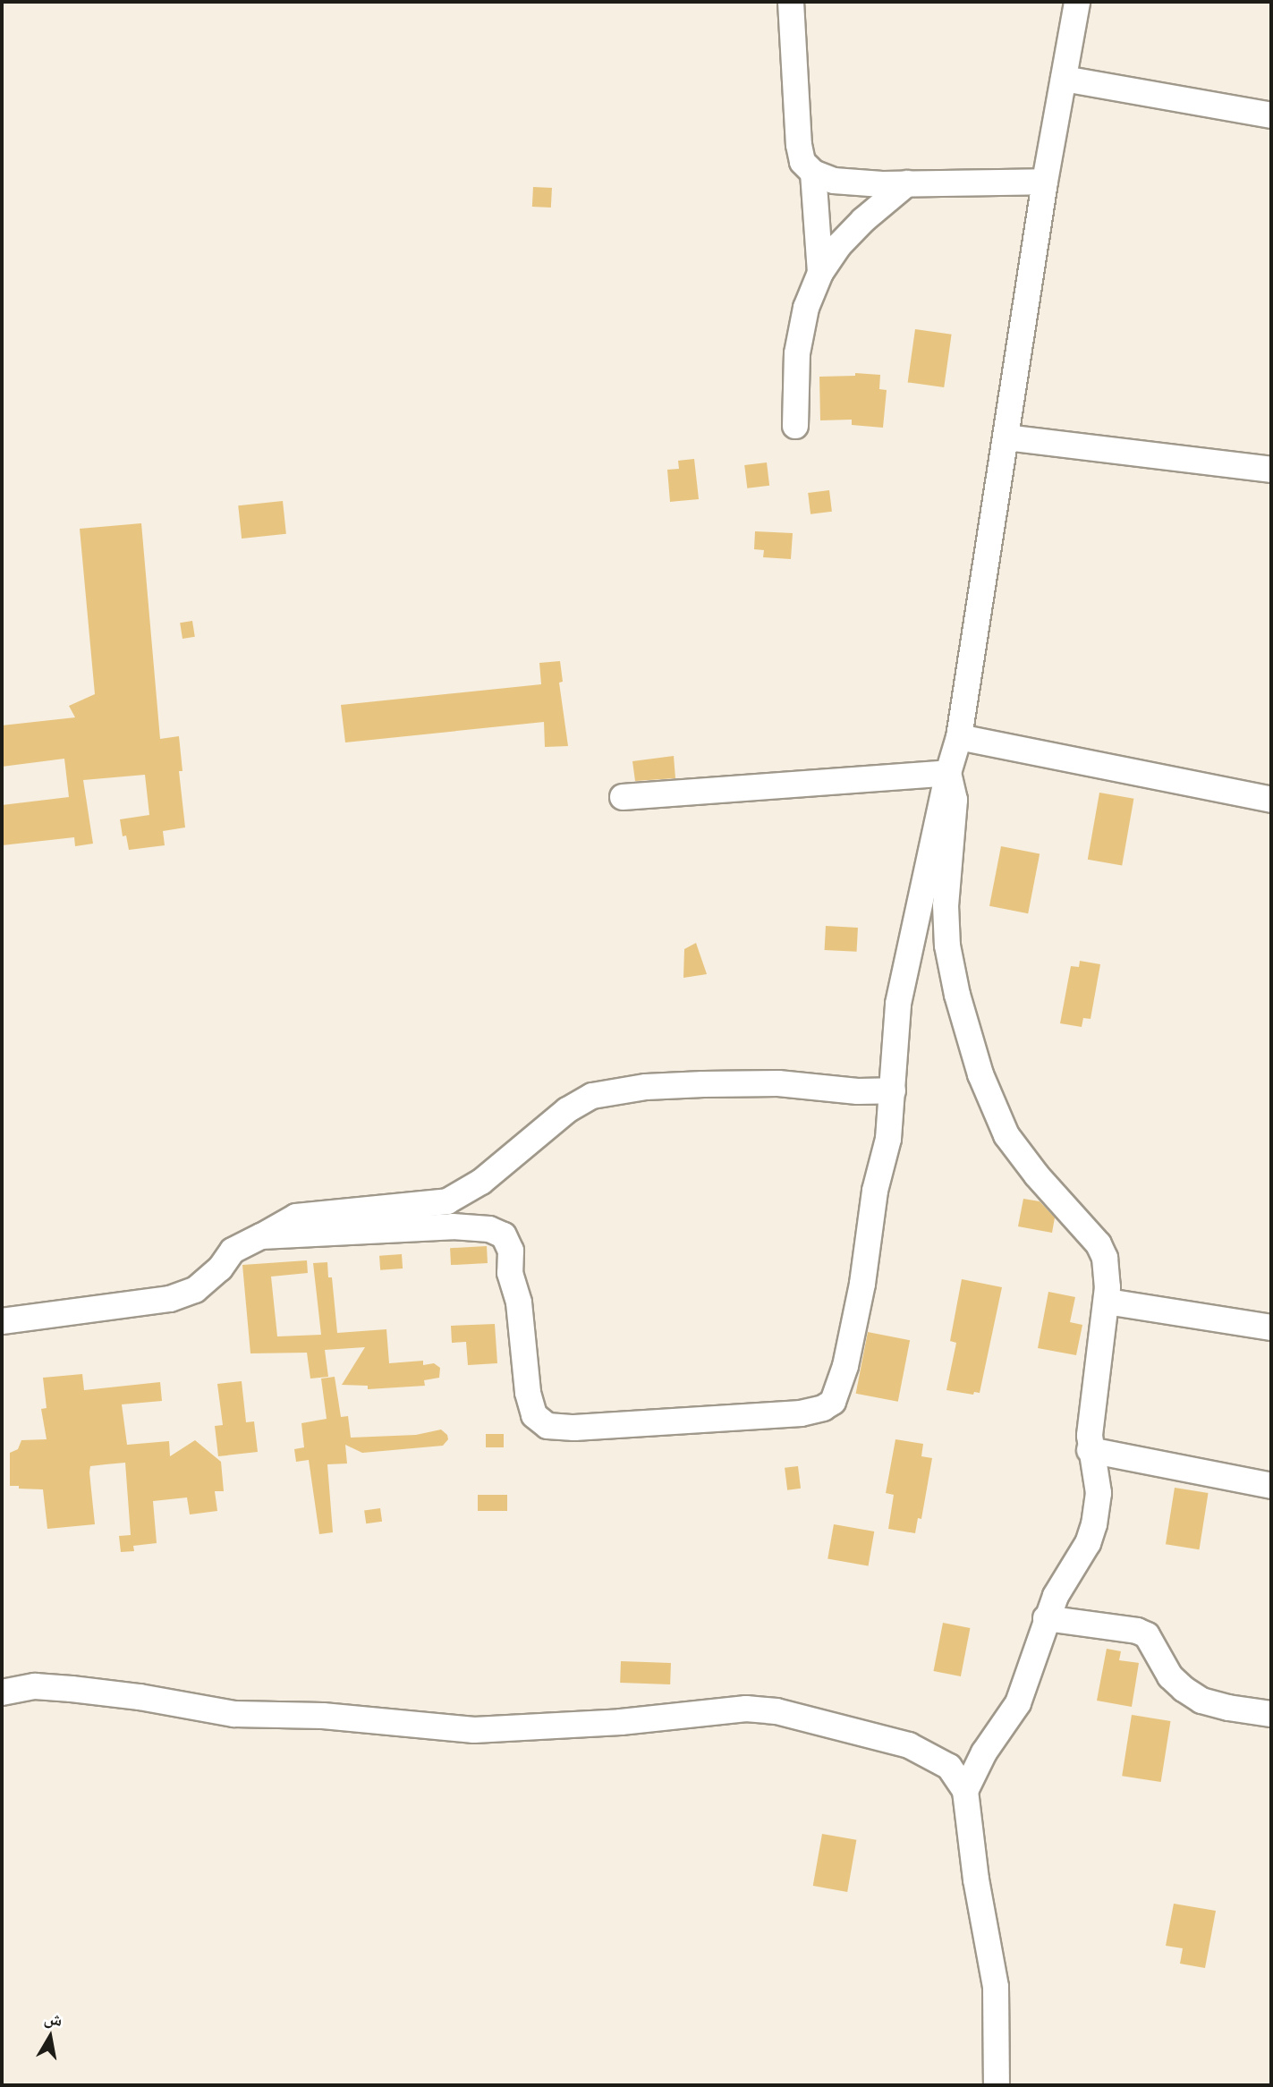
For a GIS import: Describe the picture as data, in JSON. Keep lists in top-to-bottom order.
{
  "north": "top"
}
